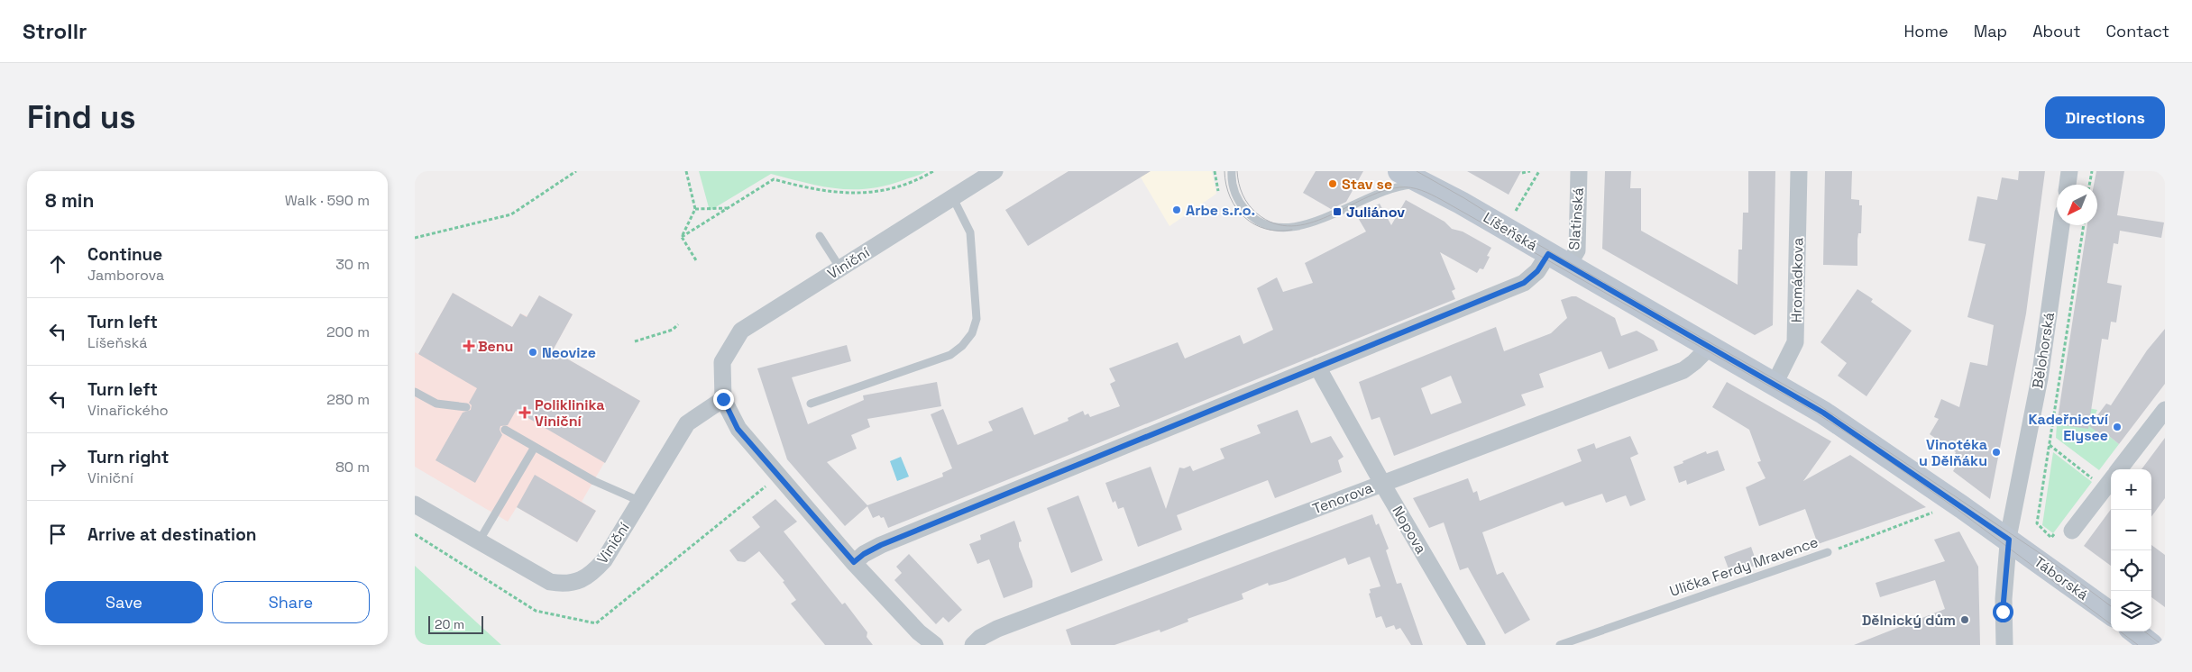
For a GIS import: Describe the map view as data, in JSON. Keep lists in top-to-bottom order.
{
  "streets": {
    "street": [
      "Slatinská",
      "Líšeňská",
      "Viniční",
      "Hromádkova",
      "Bělohorská",
      "Tenorova",
      "Nopova",
      "Táborská"
    ],
    "lane": ["Ulička Ferdy Mravence"]
  },
  "crossings": [
    ["Slatinská", "Líšeňská"],
    ["Slatinská", "Viniční"],
    ["Slatinská", "Nopova"],
    ["Líšeňská", "Hromádkova"],
    ["Líšeňská", "Bělohorská"],
    ["Líšeňská", "Tenorova"],
    ["Líšeňská", "Táborská"],
    ["Bělohorská", "Táborská"],
    ["Tenorova", "Nopova"]
  ],
  "places": {
    "other": [
      "Stav se",
      "Arbe s.r.o.",
      "Neovize",
      "Kadeřnictví Elysee",
      "Vinotéka u Dělňáku",
      "Dělnický dům"
    ],
    "transit": ["Juliánov"],
    "health": ["Benu", "Poliklinika Viniční"]
  },
  "scale_bar": "20 m",
  "north": "bottom left",
  "page": {
    "header": "Strollr",
    "nav": [
      "Home",
      "Map",
      "About",
      "Contact"
    ],
    "buttons": [
      "Directions",
      ["Save", "Share"]
    ],
    "title": "Find us",
    "heading": ["8 min", "Walk · 590 m"],
    "list": [
      ["Continue", "Jamborova", "30 m"],
      ["Turn left", "Líšeňská", "200 m"],
      ["Turn left", "Vinařického", "280 m"],
      ["Turn right", "Viniční", "80 m"],
      "Arrive at destination"
    ],
    "map_buttons": ["+", "−"],
    "scale": "20 m"
  }
}
